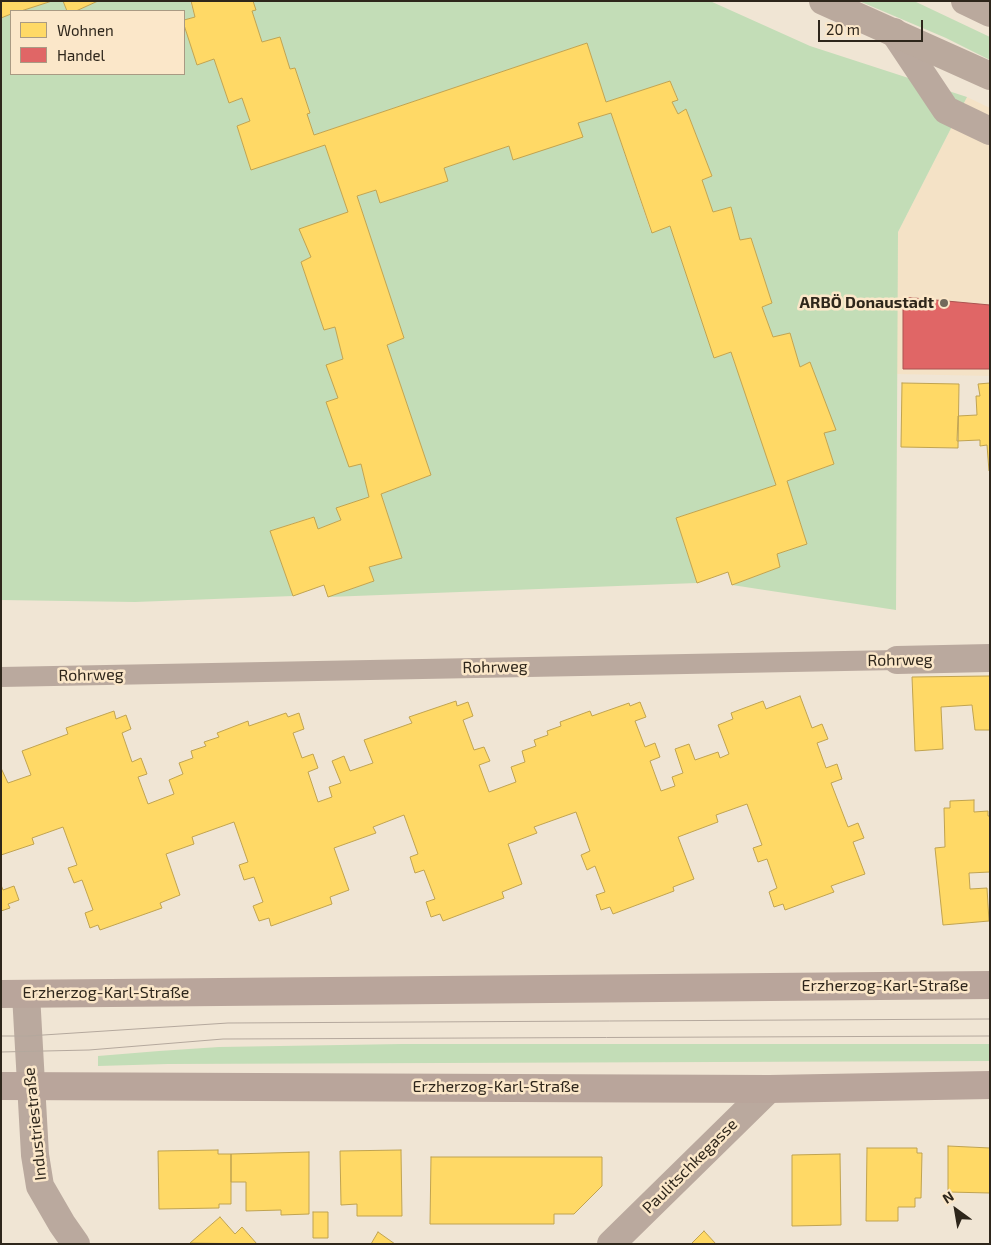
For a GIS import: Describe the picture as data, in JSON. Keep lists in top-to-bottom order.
{
  "streets": {
    "main road": ["Erzherzog-Karl-Straße"],
    "street": ["Rohrweg", "Industriestraße", "Paulitschkegasse"]
  },
  "crossings": [
    ["Erzherzog-Karl-Straße", "Industriestraße"],
    ["Erzherzog-Karl-Straße", "Paulitschkegasse"]
  ],
  "places": ["ARBÖ Donaustadt"],
  "legend": ["Wohnen", "Handel"],
  "scale_bar": "20 m",
  "north": "top left"
}
